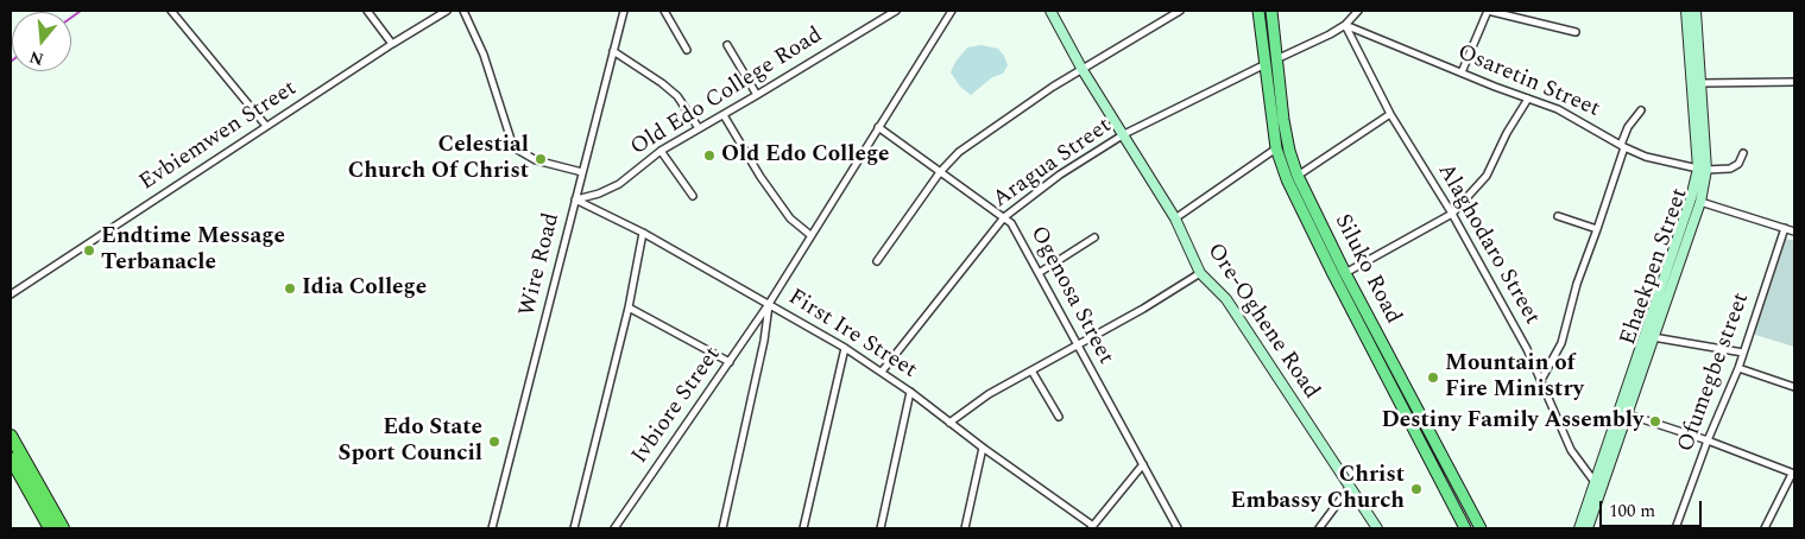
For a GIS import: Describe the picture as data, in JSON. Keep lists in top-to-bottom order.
{
  "streets": {
    "main road": ["Siluko Road"],
    "street": [
      "Osaretin Street",
      "Old Edo College Road",
      "Evbiemwen Street",
      "Aragua Street",
      "Alaghodaro Street",
      "Wire Road",
      "Ehaekpen Street",
      "Ogenosa Street",
      "Ore-Oghene Road",
      "First Ire Street",
      "Ofumegbe street",
      "Ivbiore Street"
    ]
  },
  "crossings": [
    ["Osaretin Street", "Alaghodaro Street"],
    ["Osaretin Street", "Ehaekpen Street"],
    ["Old Edo College Road", "Wire Road"],
    ["Old Edo College Road", "First Ire Street"],
    ["Aragua Street", "Siluko Road"],
    ["Aragua Street", "Ogenosa Street"],
    ["Aragua Street", "Ore-Oghene Road"],
    ["Aragua Street", "First Ire Street"],
    ["Alaghodaro Street", "Ehaekpen Street"],
    ["Wire Road", "First Ire Street"],
    ["Ogenosa Street", "Ivbiore Street"],
    ["First Ire Street", "Ivbiore Street"]
  ],
  "places": [
    "Old Edo College",
    "Celestial Church Of Christ",
    "Endtime Message Terbanacle",
    "Idia College",
    "Mountain of Fire Ministry",
    "Destiny Family Assembly",
    "Edo State Sport Council",
    "Christ Embassy Church"
  ],
  "scale_bar": "100 m",
  "north": "bottom"
}
